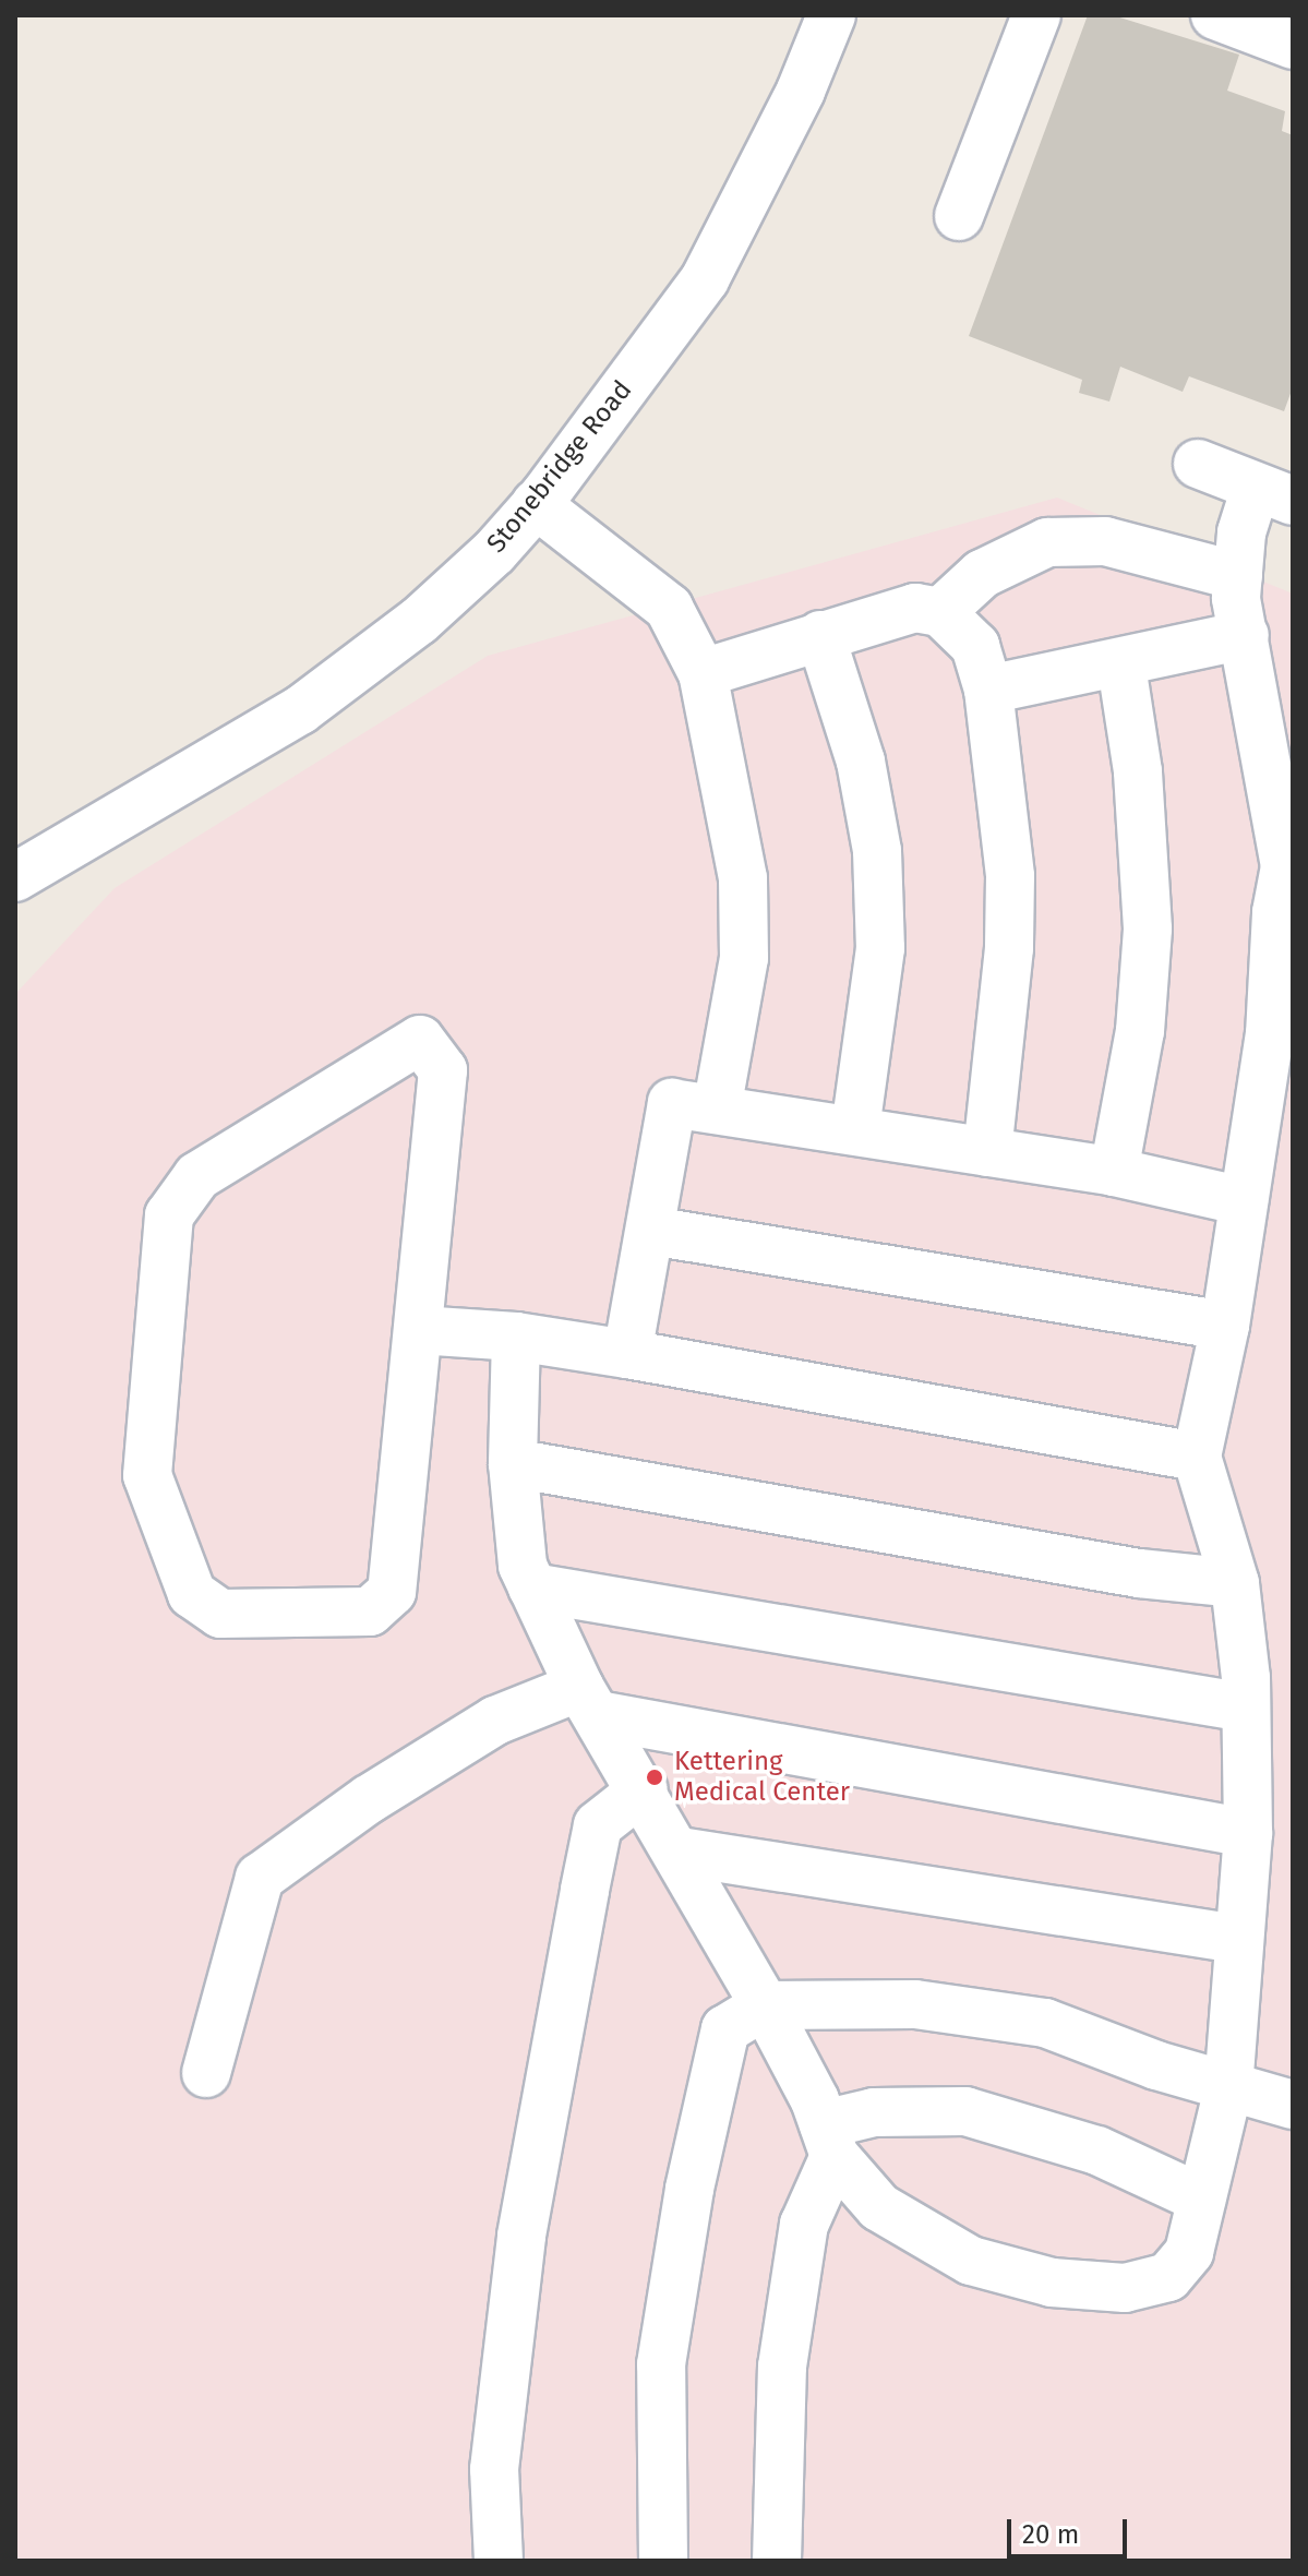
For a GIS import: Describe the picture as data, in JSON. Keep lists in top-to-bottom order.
{
  "streets": {
    "street": ["Stonebridge Road"]
  },
  "places": ["Kettering Medical Center"],
  "scale_bar": "20 m"
}
